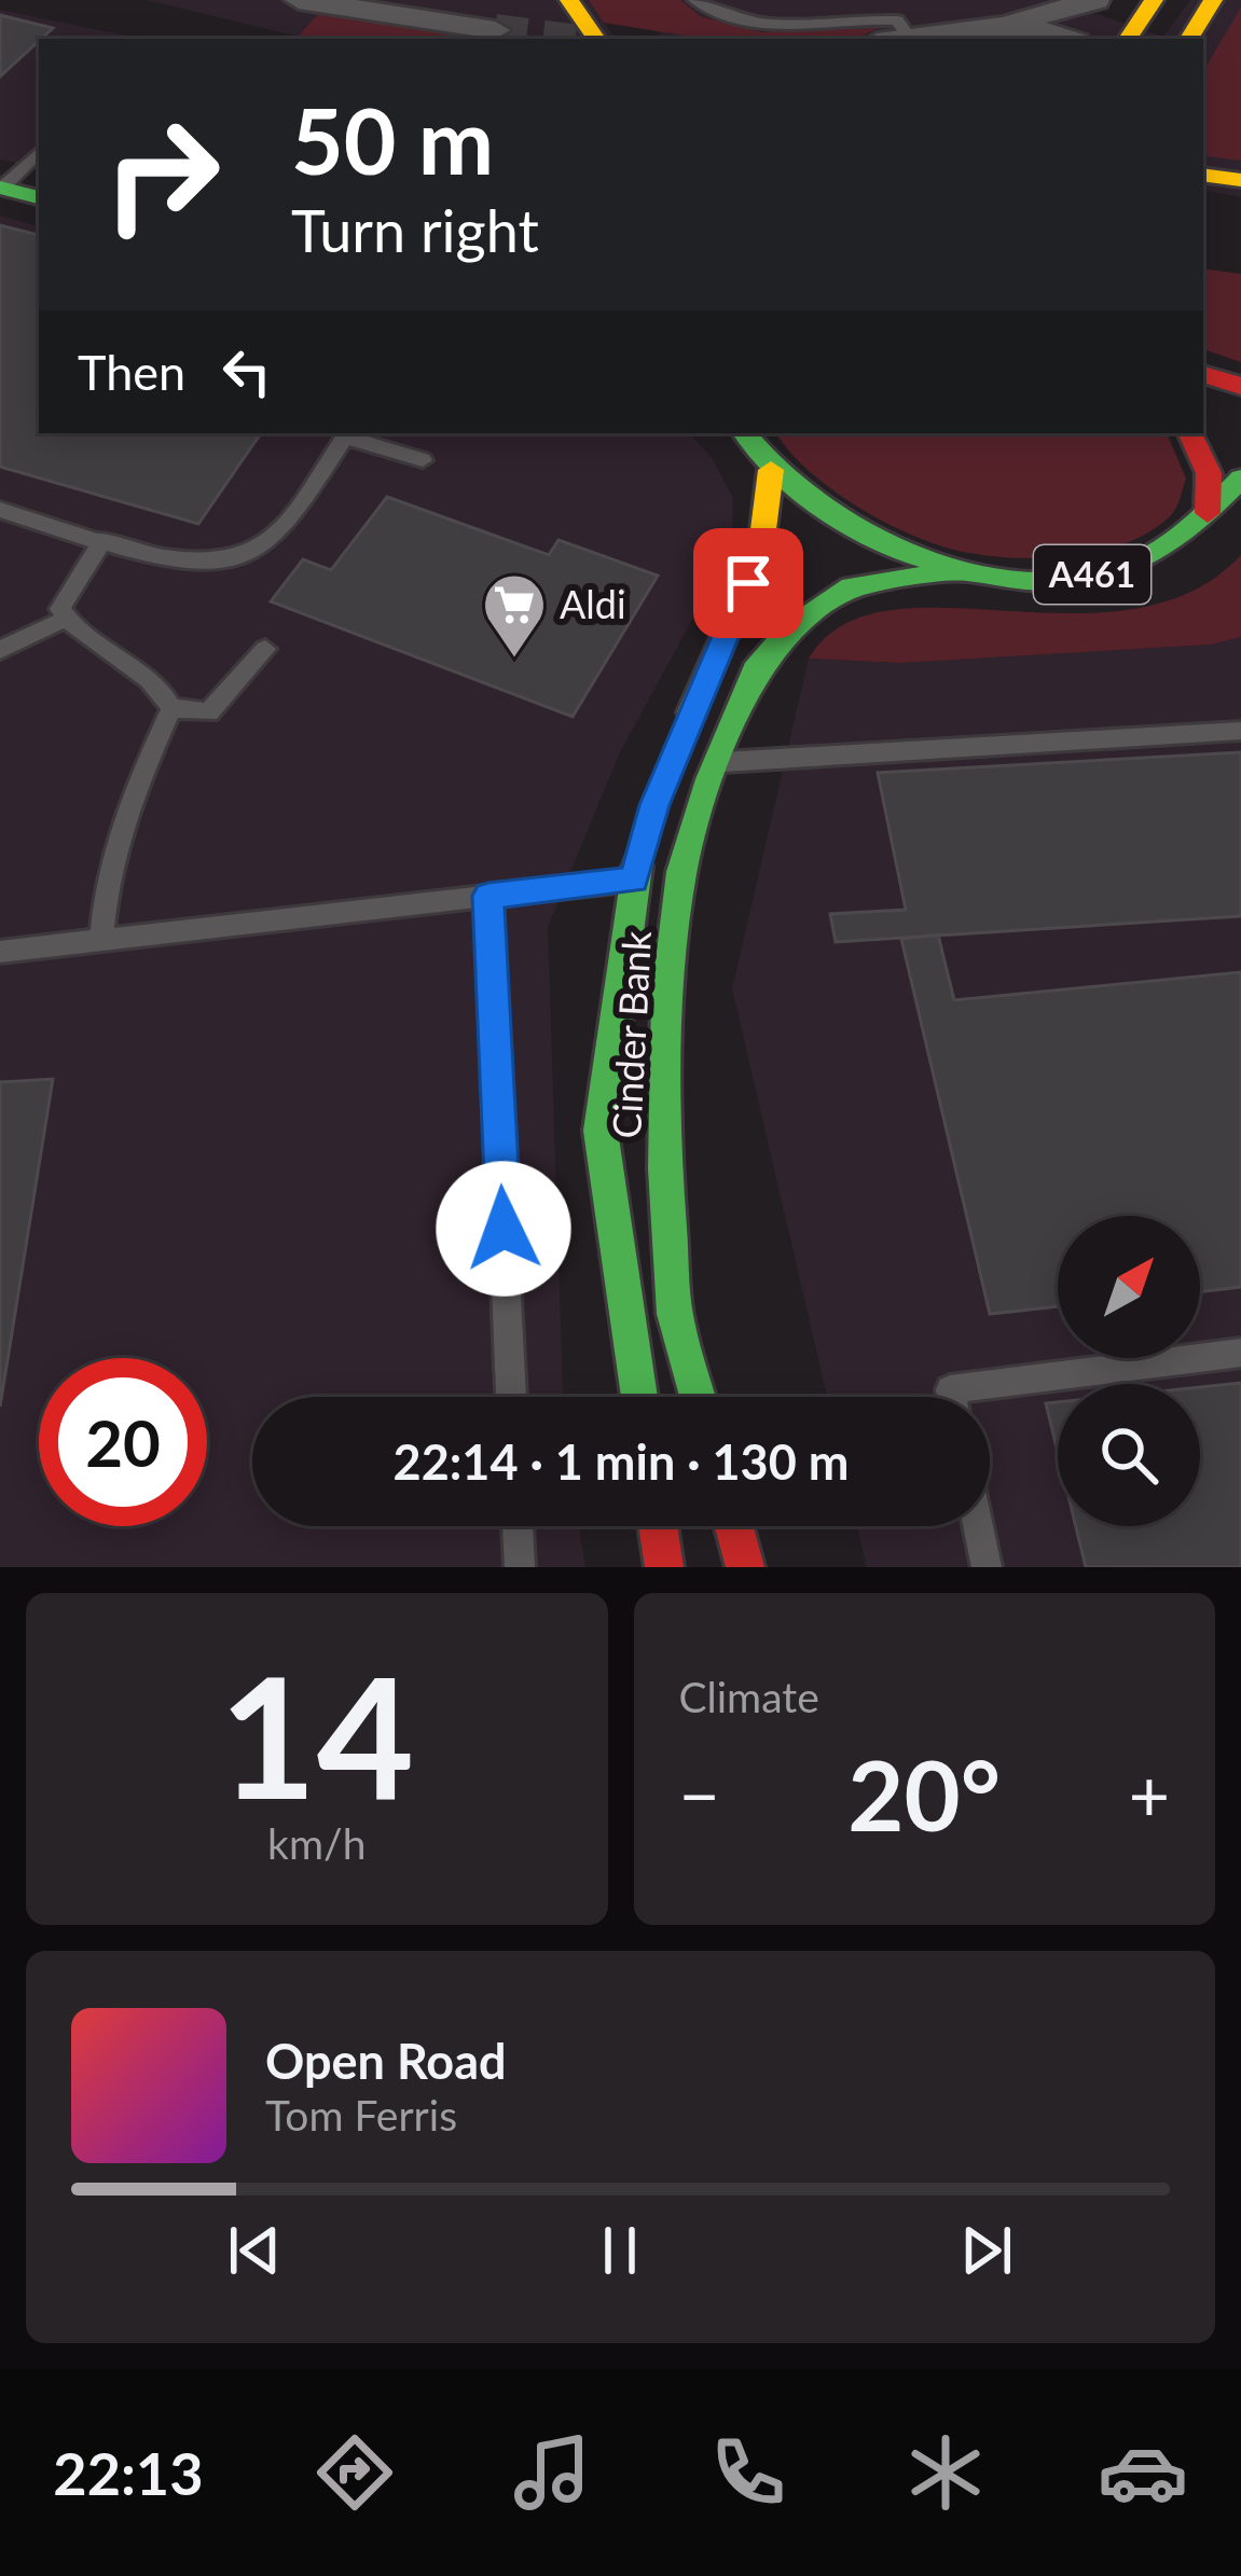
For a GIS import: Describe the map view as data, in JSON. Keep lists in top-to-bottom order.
{
  "streets": {
    "main road": ["A461", "Cinder Bank"]
  },
  "crossings": [
    ["A461", "Cinder Bank"]
  ],
  "places": {
    "supermarket": ["Aldi"]
  },
  "north": "top right",
  "page": {
    "turn": ["50 m", "Turn right"],
    "then": "Then",
    "limit": "20",
    "trip": "22:14 · 1 min · 130 m",
    "tile": [
      ["14", "km/h"],
      "Climate"
    ],
    "heat": ["−", "20°", "+"],
    "song": ["Open Road", "Tom Ferris"],
    "tabs": "22:13"
  }
}
